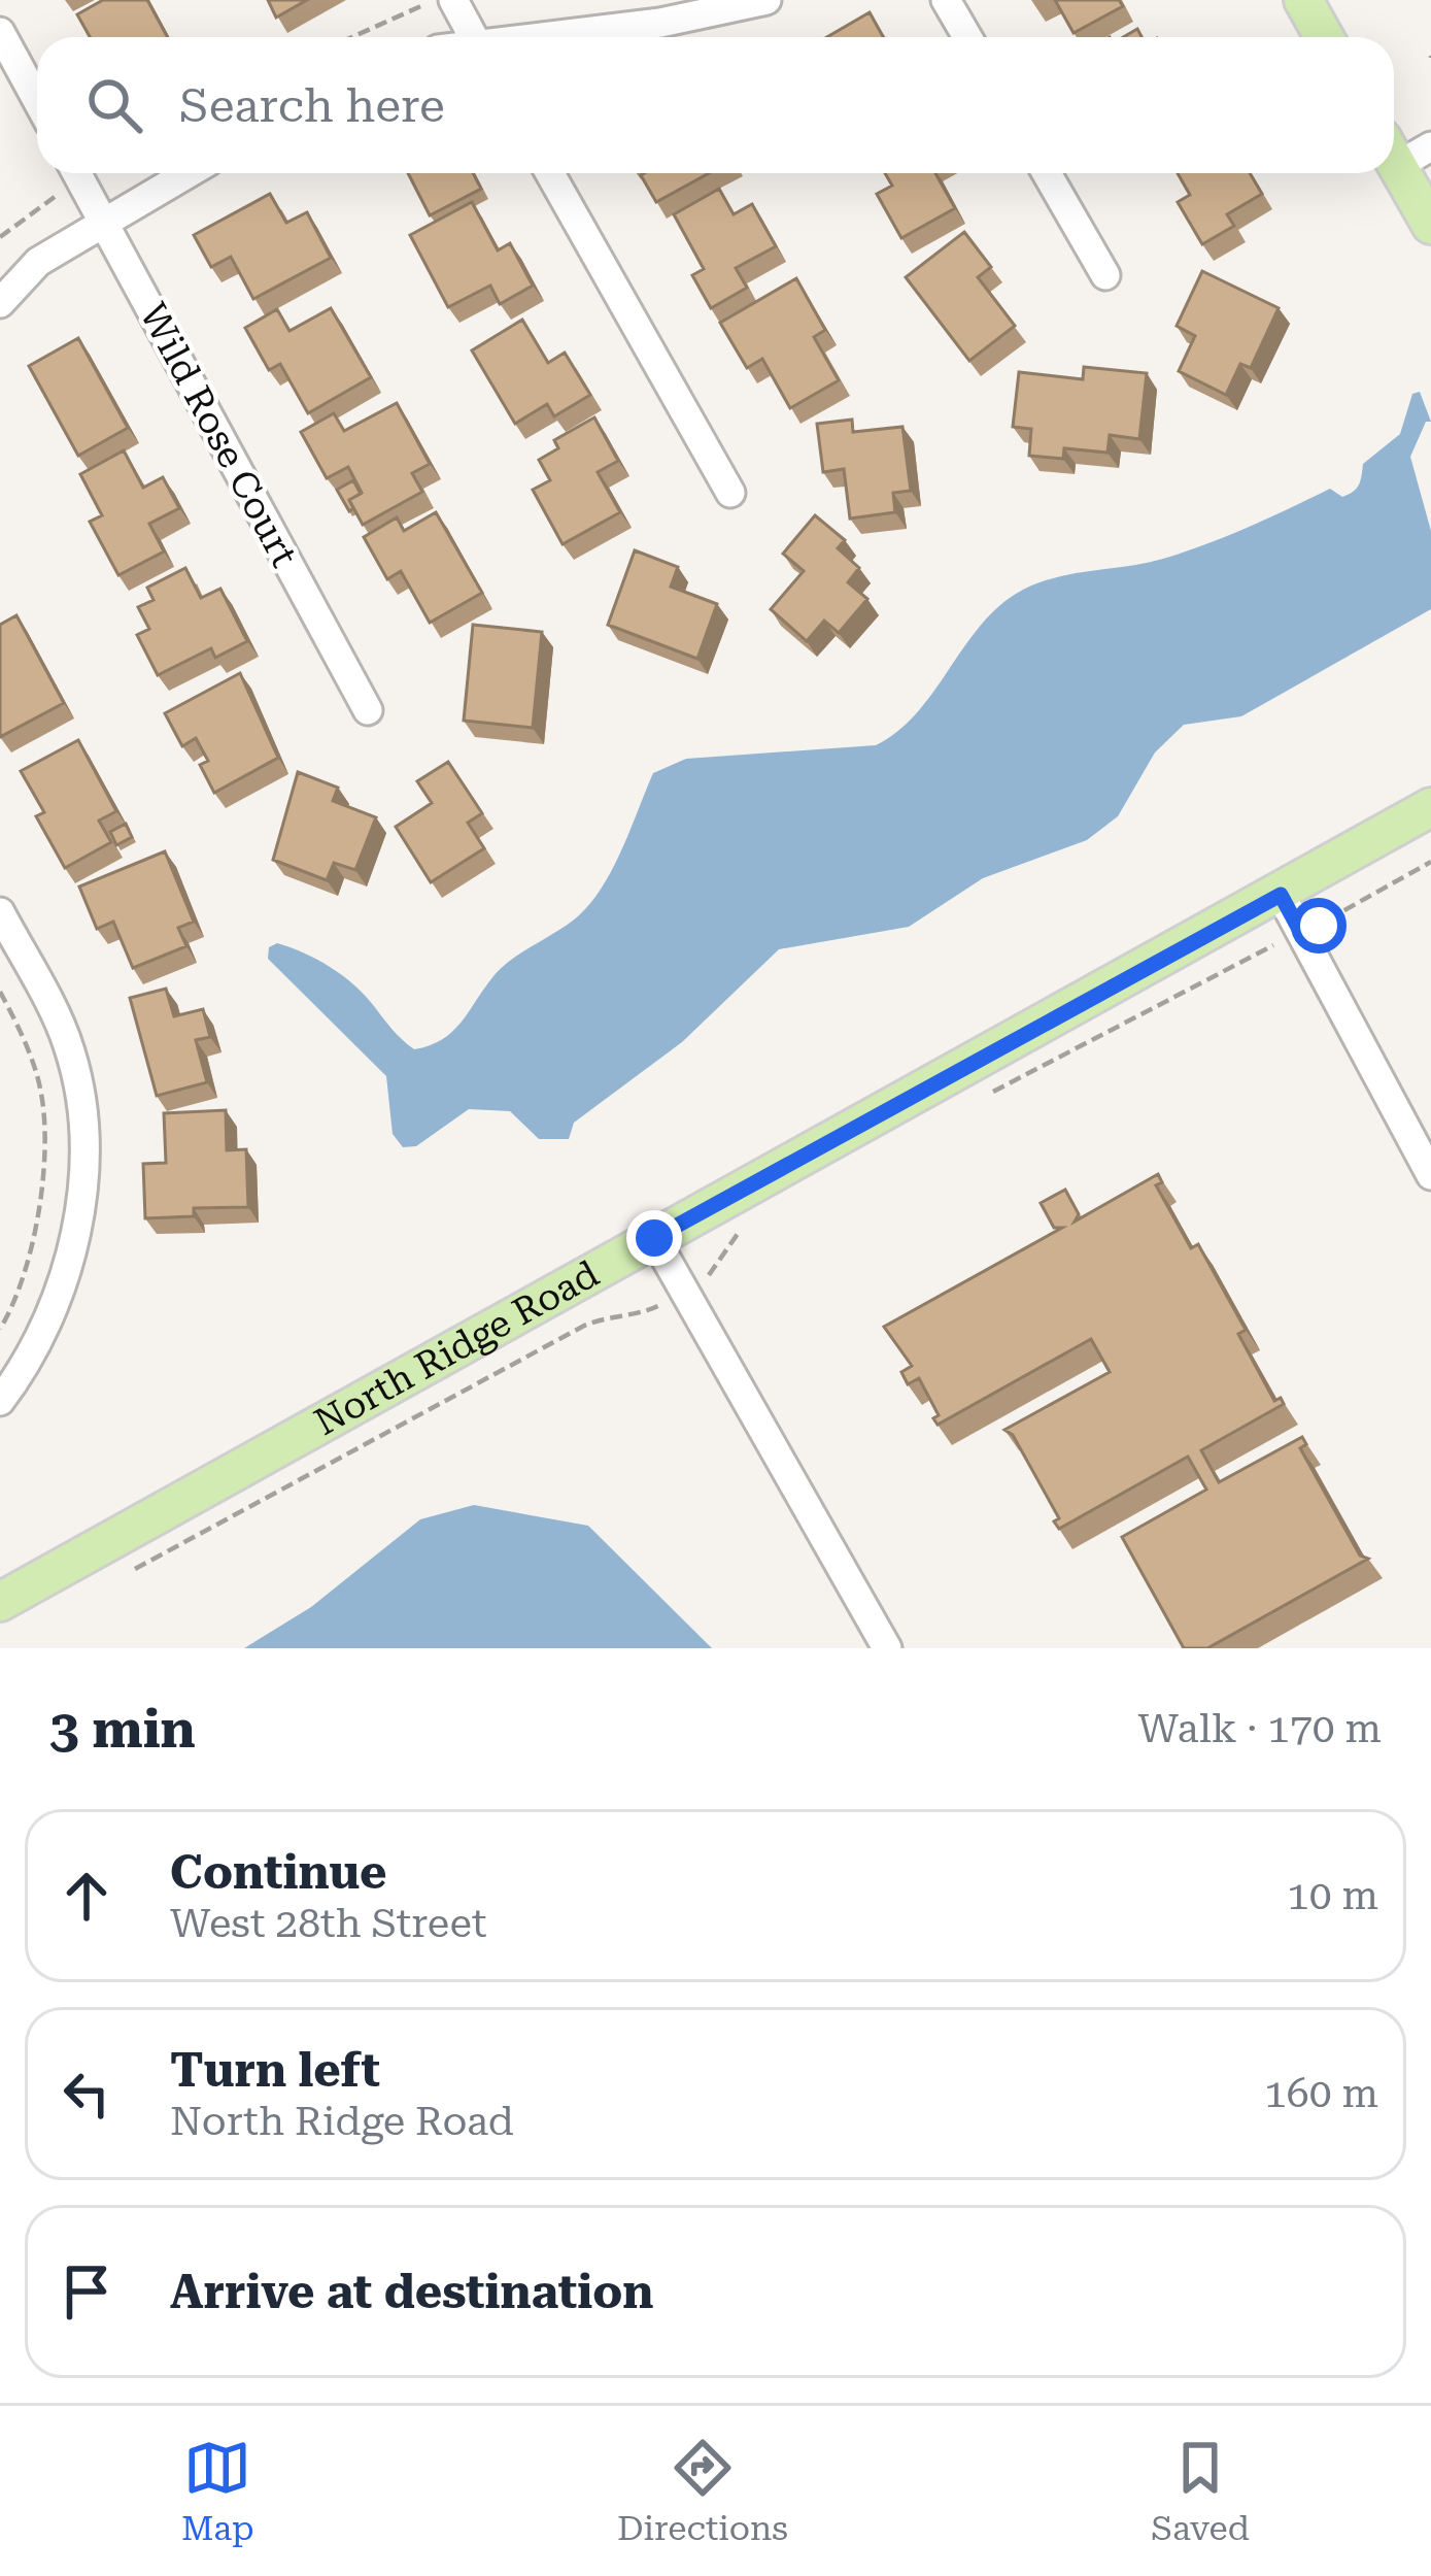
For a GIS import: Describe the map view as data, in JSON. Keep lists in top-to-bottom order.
{
  "streets": {
    "main road": ["North Ridge Road"],
    "street": ["Wild Rose Court"]
  },
  "page": {
    "search": "Search here",
    "heading": ["3 min", "Walk · 170 m"],
    "list": [
      ["Continue", "West 28th Street", "10 m"],
      ["Turn left", "North Ridge Road", "160 m"],
      "Arrive at destination"
    ],
    "nav": ["Map", "Directions", "Saved"]
  }
}
